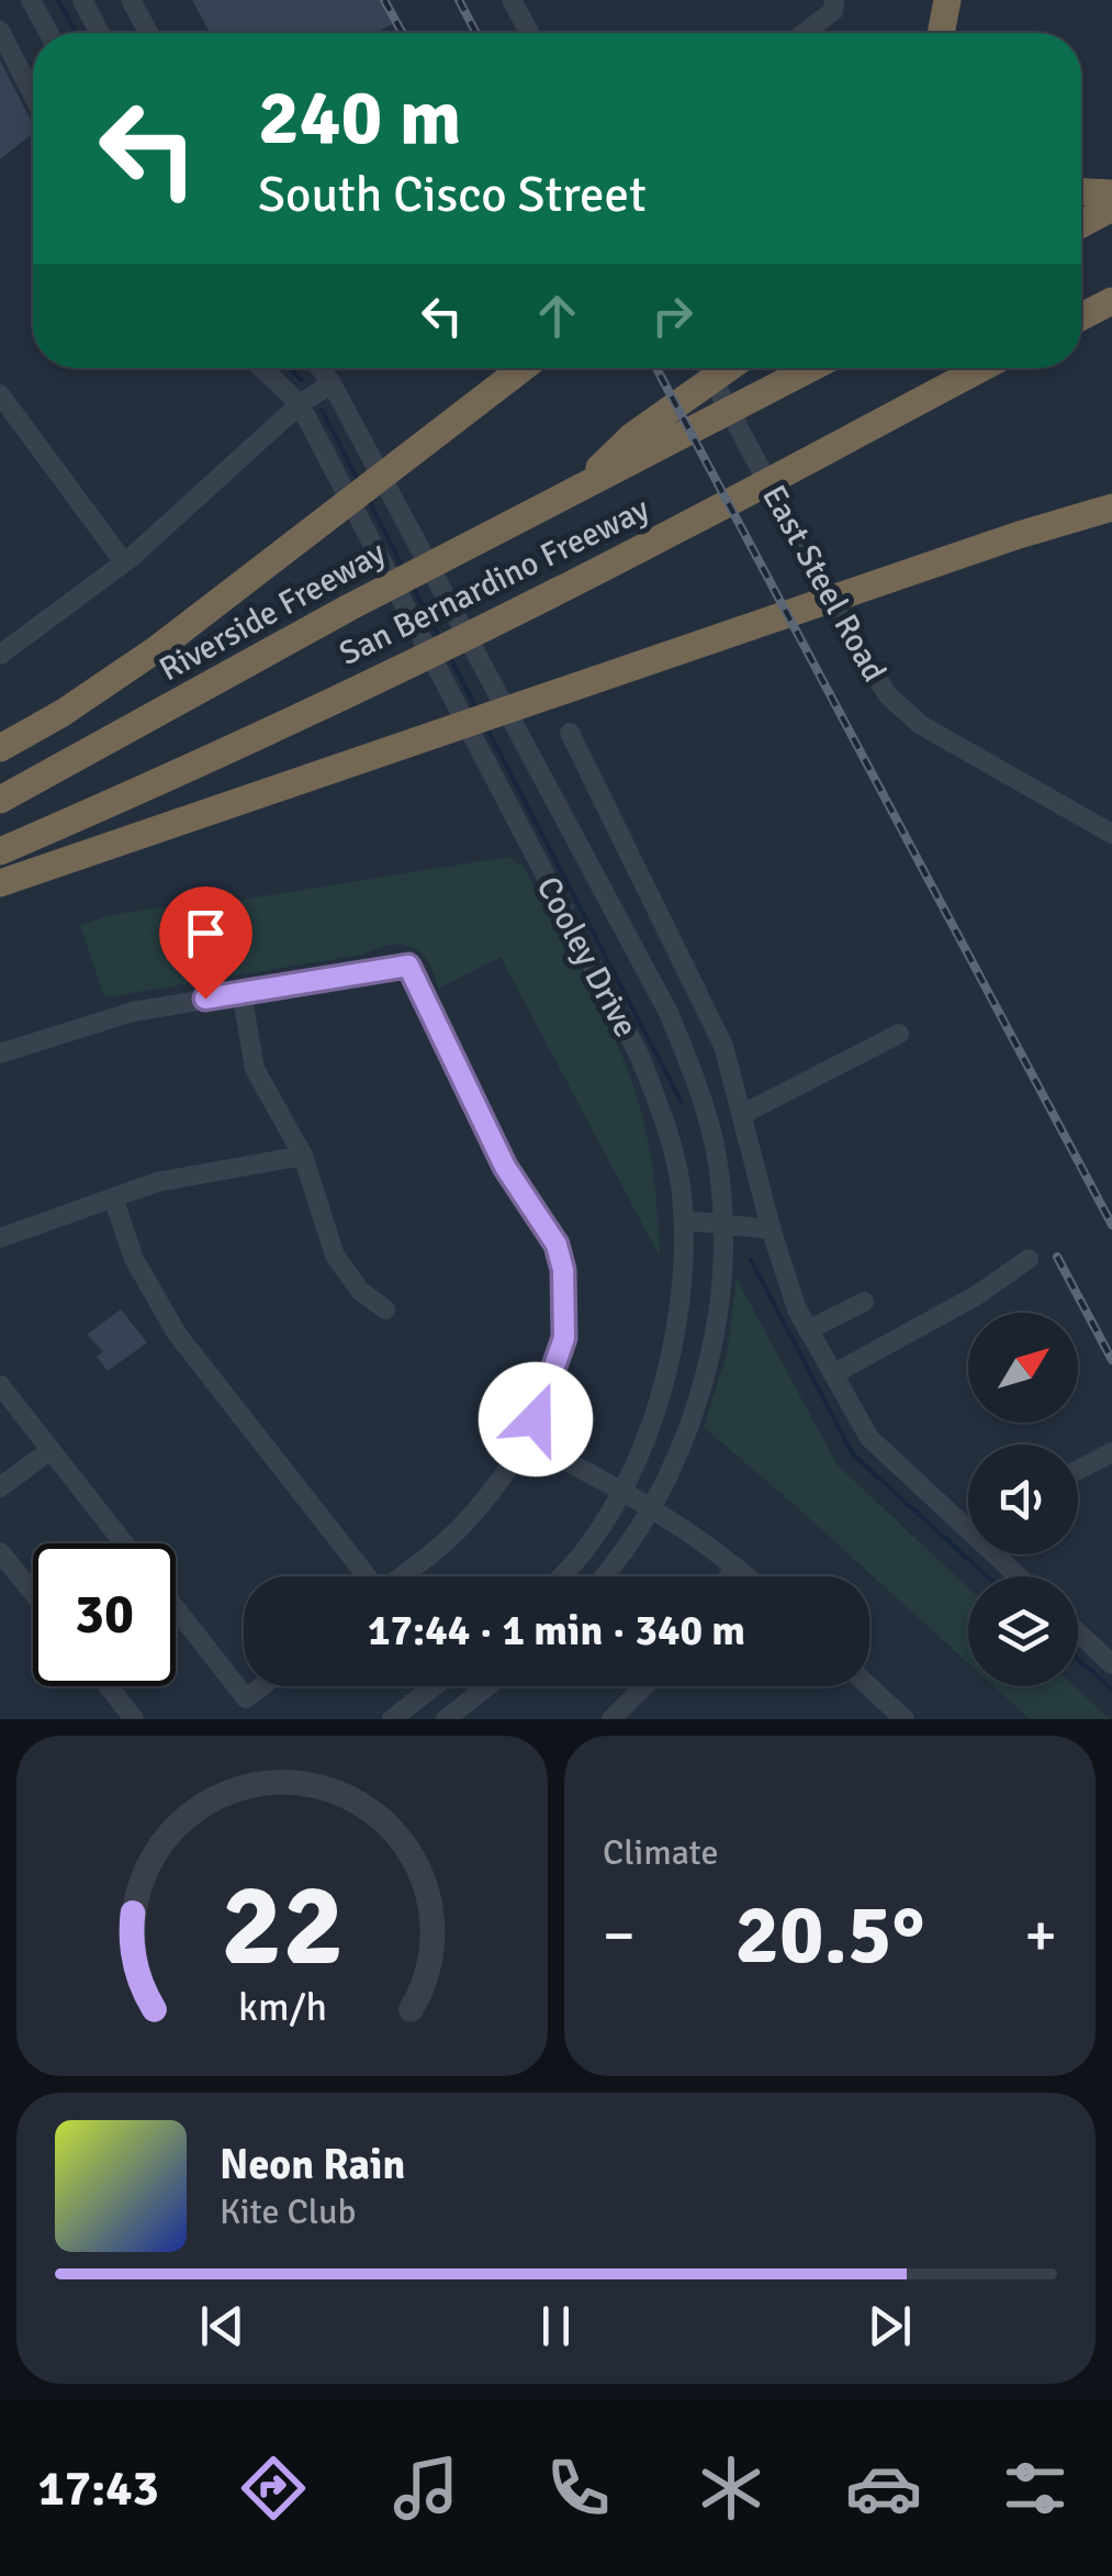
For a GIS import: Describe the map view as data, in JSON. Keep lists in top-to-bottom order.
{
  "streets": {
    "highway": ["San Bernardino Freeway", "Riverside Freeway"],
    "street": ["East Steel Road", "Cooley Drive"]
  },
  "crossings": [
    ["San Bernardino Freeway", "Riverside Freeway"]
  ],
  "north": "top right",
  "page": {
    "turn": ["240 m", "South Cisco Street"],
    "limit": "30",
    "trip": "17:44 · 1 min · 340 m",
    "tile": "Climate",
    "heat": ["−", "20.5°", "+"],
    "song": ["Neon Rain", "Kite Club"],
    "tabs": "17:43",
    "gauge": ["22", "km/h"]
  }
}
